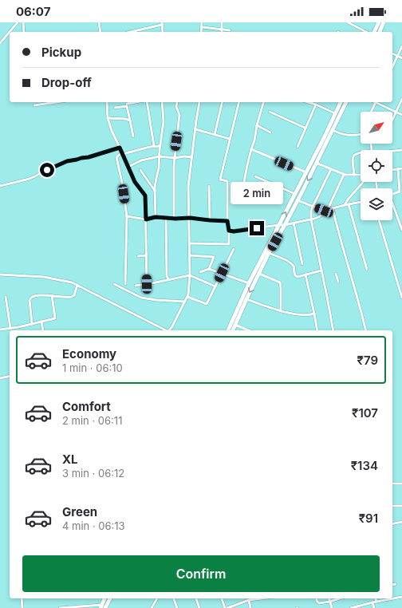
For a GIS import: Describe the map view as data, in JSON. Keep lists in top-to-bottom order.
{
  "north": "top right",
  "page": {
    "status": "06:07",
    "banner": ["Pickup", "Drop-off"],
    "bubble": "2 min",
    "list": [
      {
        "name": "Economy",
        "note": "1 min · 06:10",
        "value": "₹79"
      },
      {
        "name": "Comfort",
        "note": "2 min · 06:11",
        "value": "₹107"
      },
      {
        "name": "XL",
        "note": "3 min · 06:12",
        "value": "₹134"
      },
      {
        "name": "Green",
        "note": "4 min · 06:13",
        "value": "₹91"
      }
    ],
    "buttons": "Confirm"
  }
}
